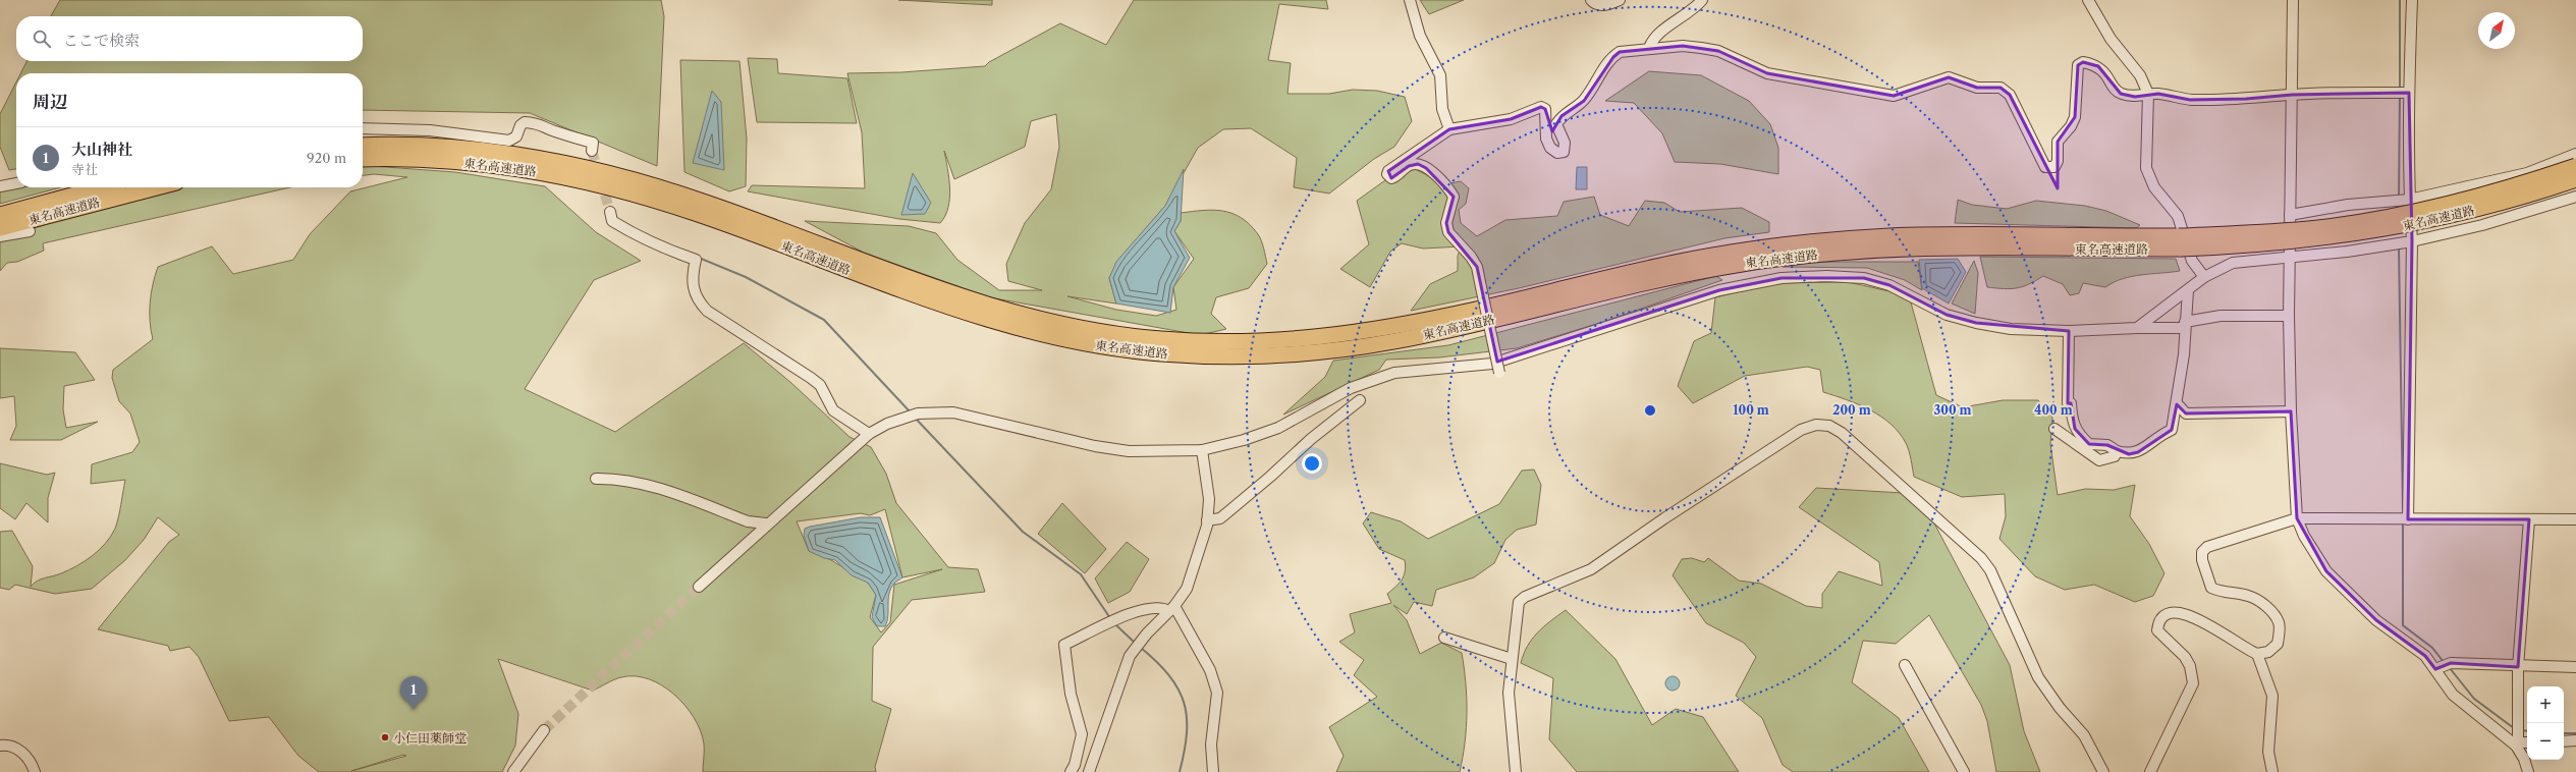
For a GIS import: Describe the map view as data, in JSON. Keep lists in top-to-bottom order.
{
  "streets": {
    "highway": ["東名高速道路"]
  },
  "places": ["小仁田薬師堂"],
  "north": "top right",
  "page": {
    "search": "ここで検索",
    "heading": "周辺",
    "list": [
      {
        "mark": "1",
        "name": "大山神社",
        "note": "寺社",
        "value": "920 m"
      }
    ],
    "pins": "1",
    "map_buttons": ["+", "−"]
  },
  "rings": [
    "100 m",
    "200 m",
    "300 m",
    "400 m"
  ]
}
